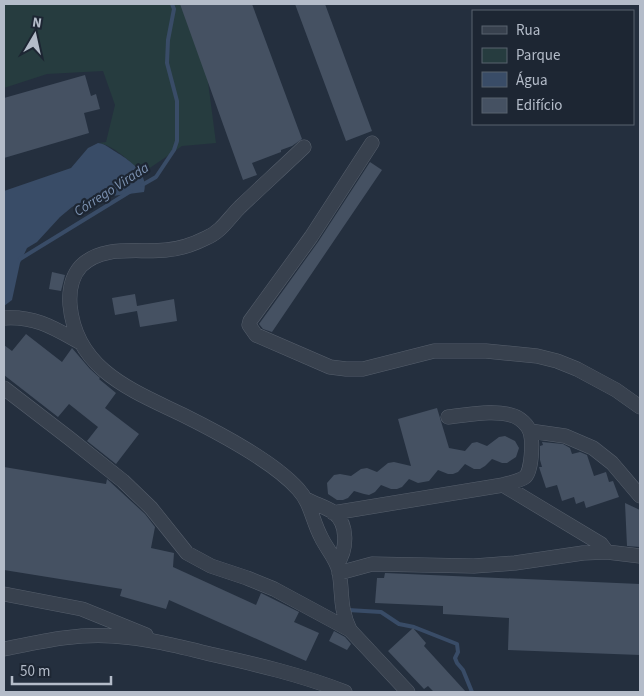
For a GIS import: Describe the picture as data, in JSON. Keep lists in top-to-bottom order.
{
  "water": ["Córrego Virada"],
  "legend": [
    "Rua",
    "Parque",
    "Água",
    "Edifício"
  ],
  "scale_bar": "50 m",
  "north": "top"
}
